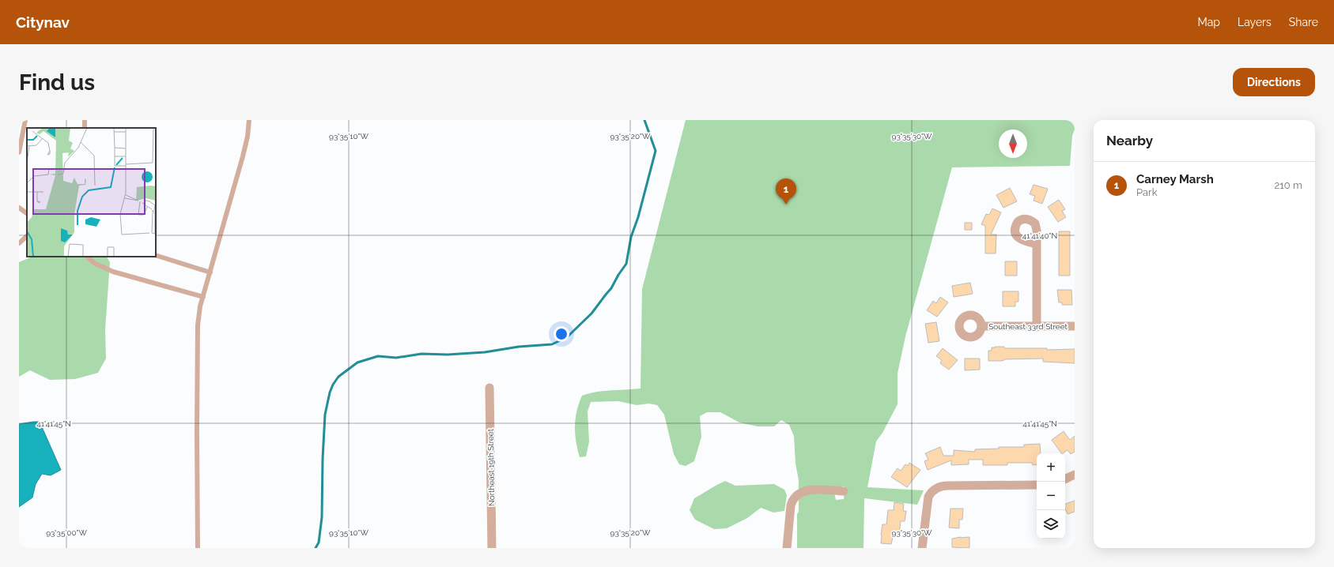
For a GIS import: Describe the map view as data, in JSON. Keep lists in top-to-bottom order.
{
  "streets": {
    "street": ["Southeast 33rd Street", "Northeast 19th Street"]
  },
  "north": "bottom",
  "page": {
    "header": "Citynav",
    "nav": ["Map", "Layers", "Share"],
    "buttons": "Directions",
    "title": "Find us",
    "heading": "Nearby",
    "list": [
      {
        "mark": "1",
        "name": "Carney Marsh",
        "note": "Park",
        "value": "210 m"
      }
    ],
    "pins": "1",
    "map_buttons": ["+", "−"]
  },
  "coordinates": [
    "93°35'10\"W",
    "93°35'20\"W",
    "93°35'30\"W",
    "41°41'40\"N",
    "41°41'45\"N",
    "93°35'00\"W"
  ]
}
